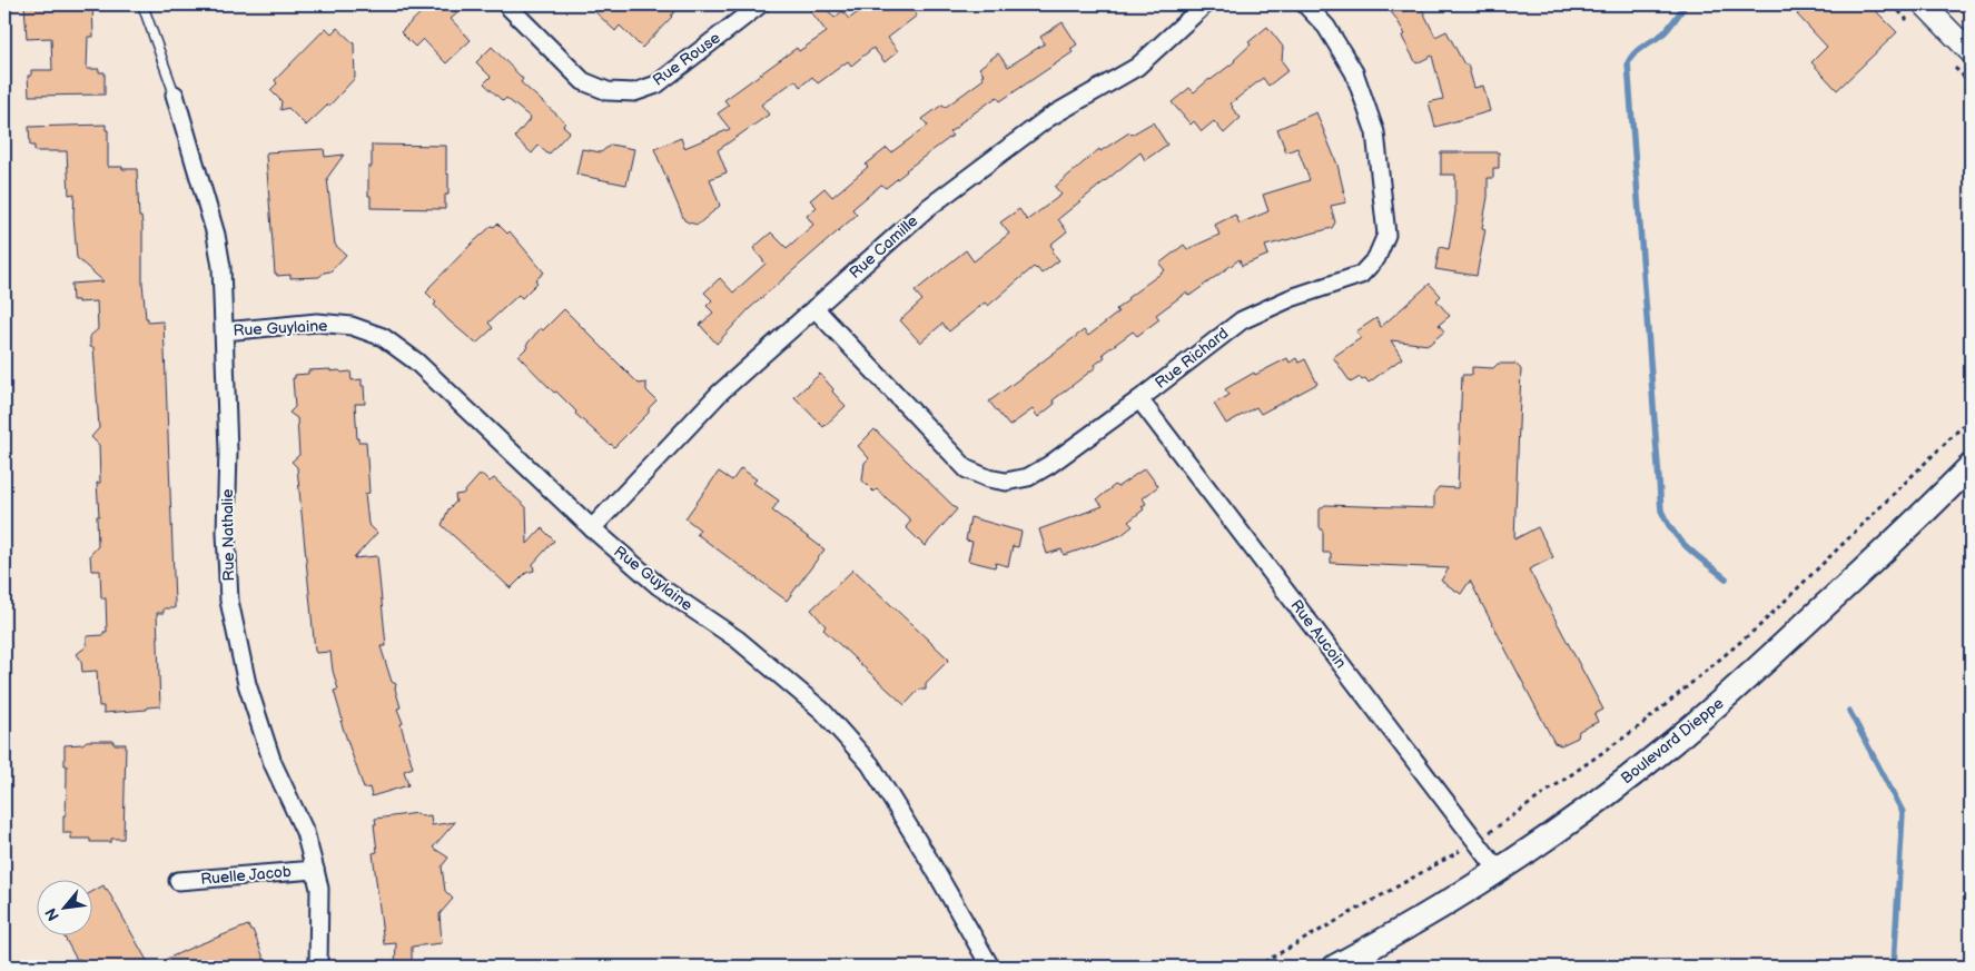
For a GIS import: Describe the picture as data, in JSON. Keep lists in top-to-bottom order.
{
  "streets": {
    "main road": ["Boulevard Dieppe"],
    "street": [
      "Rue Rouse",
      "Rue Camille",
      "Rue Guylaine",
      "Rue Richard",
      "Rue Nathalie",
      "Rue Aucoin",
      "Ruelle Jacob"
    ]
  },
  "crossings": [
    ["Rue Camille", "Rue Guylaine"],
    ["Rue Camille", "Rue Richard"],
    ["Rue Guylaine", "Rue Nathalie"],
    ["Rue Richard", "Rue Aucoin"],
    ["Rue Nathalie", "Ruelle Jacob"],
    ["Rue Aucoin", "Boulevard Dieppe"]
  ],
  "north": "bottom left"
}
